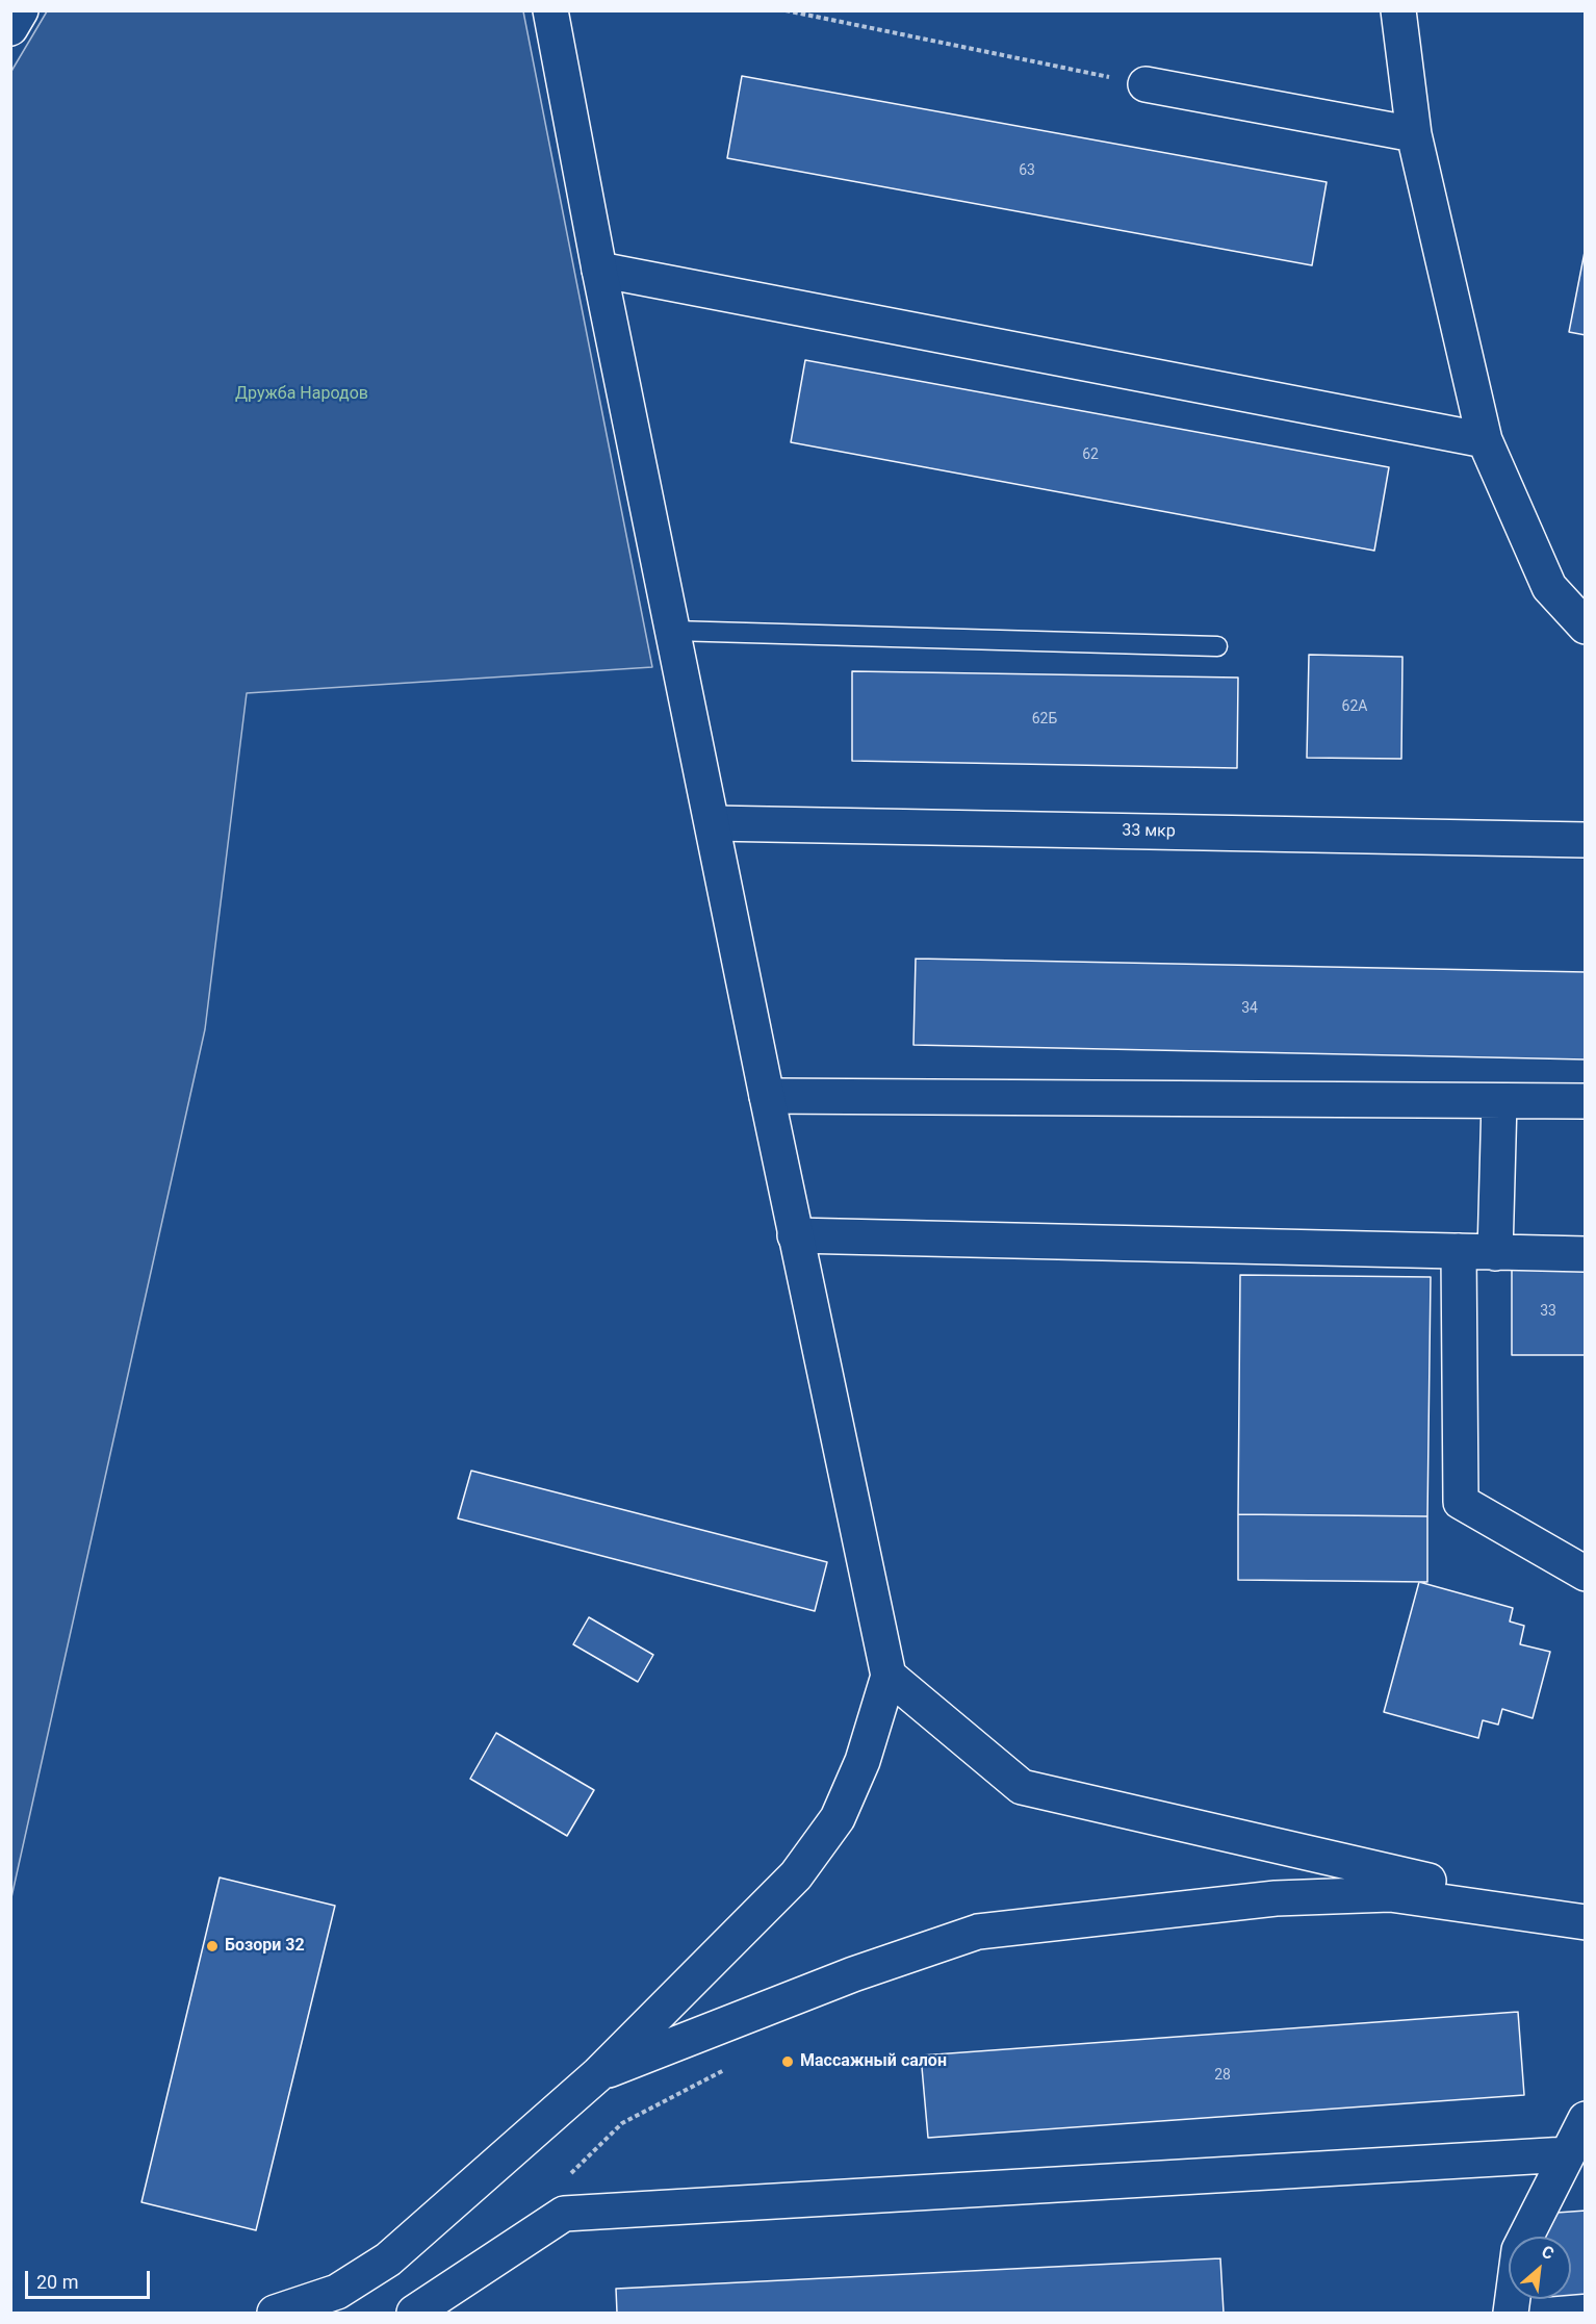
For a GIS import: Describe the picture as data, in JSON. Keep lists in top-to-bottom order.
{
  "streets": {
    "street": ["33 мкр"]
  },
  "parks": ["Дружба Народов"],
  "places": ["Бозори 32", "Массажный салон"],
  "house_numbers": [
    "63",
    "62",
    "62А",
    "62Б",
    "34",
    "33",
    "28"
  ],
  "scale_bar": "20 m",
  "north": "top right"
}
